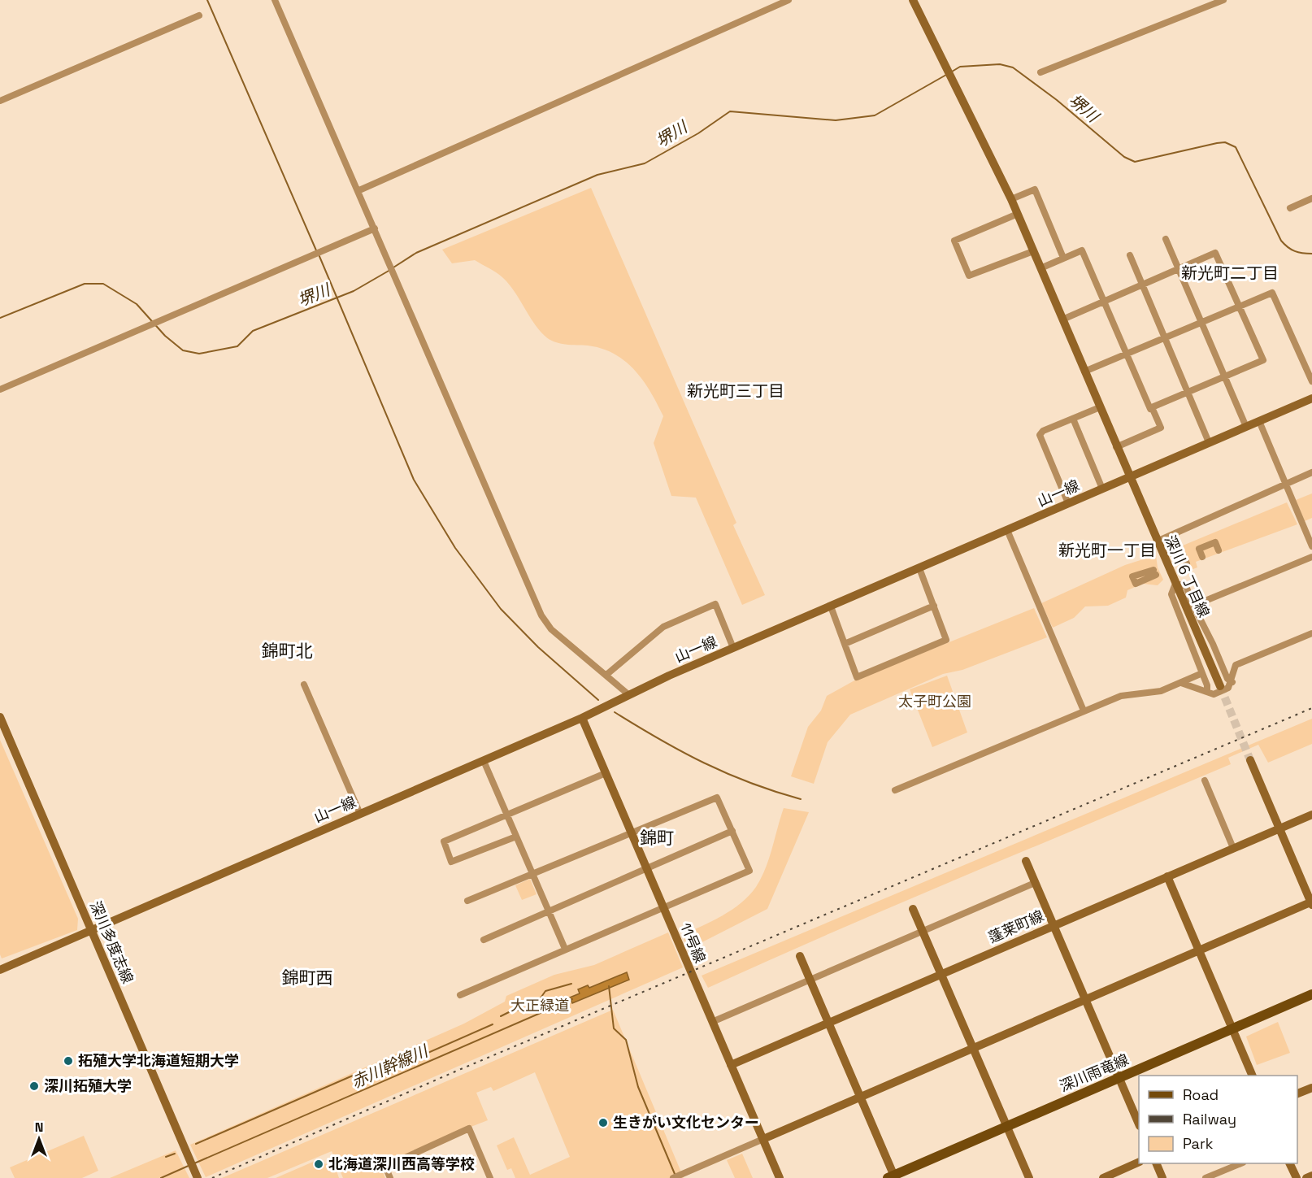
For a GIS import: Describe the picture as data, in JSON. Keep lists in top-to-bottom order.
{
  "streets": {
    "main road": ["深川雨竜線"],
    "street": [
      "山一線",
      "深川６丁目線",
      "蓬莱町線",
      "深川多度志線",
      "11号線"
    ]
  },
  "crossings": [
    ["山一線", "深川６丁目線"],
    ["山一線", "深川多度志線"],
    ["山一線", "11号線"],
    ["蓬莱町線", "11号線"]
  ],
  "districts": [
    "新光町二丁目",
    "新光町三丁目",
    "新光町一丁目",
    "錦町北",
    "錦町",
    "錦町西"
  ],
  "water": ["堺川", "赤川幹線川"],
  "parks": ["太子町公園", "大正緑道"],
  "places": [
    "拓殖大学北海道短期大学",
    "深川拓殖大学",
    "生きがい文化センター",
    "北海道深川西高等学校"
  ],
  "legend": ["Road", "Railway", "Park"],
  "north": "top"
}
